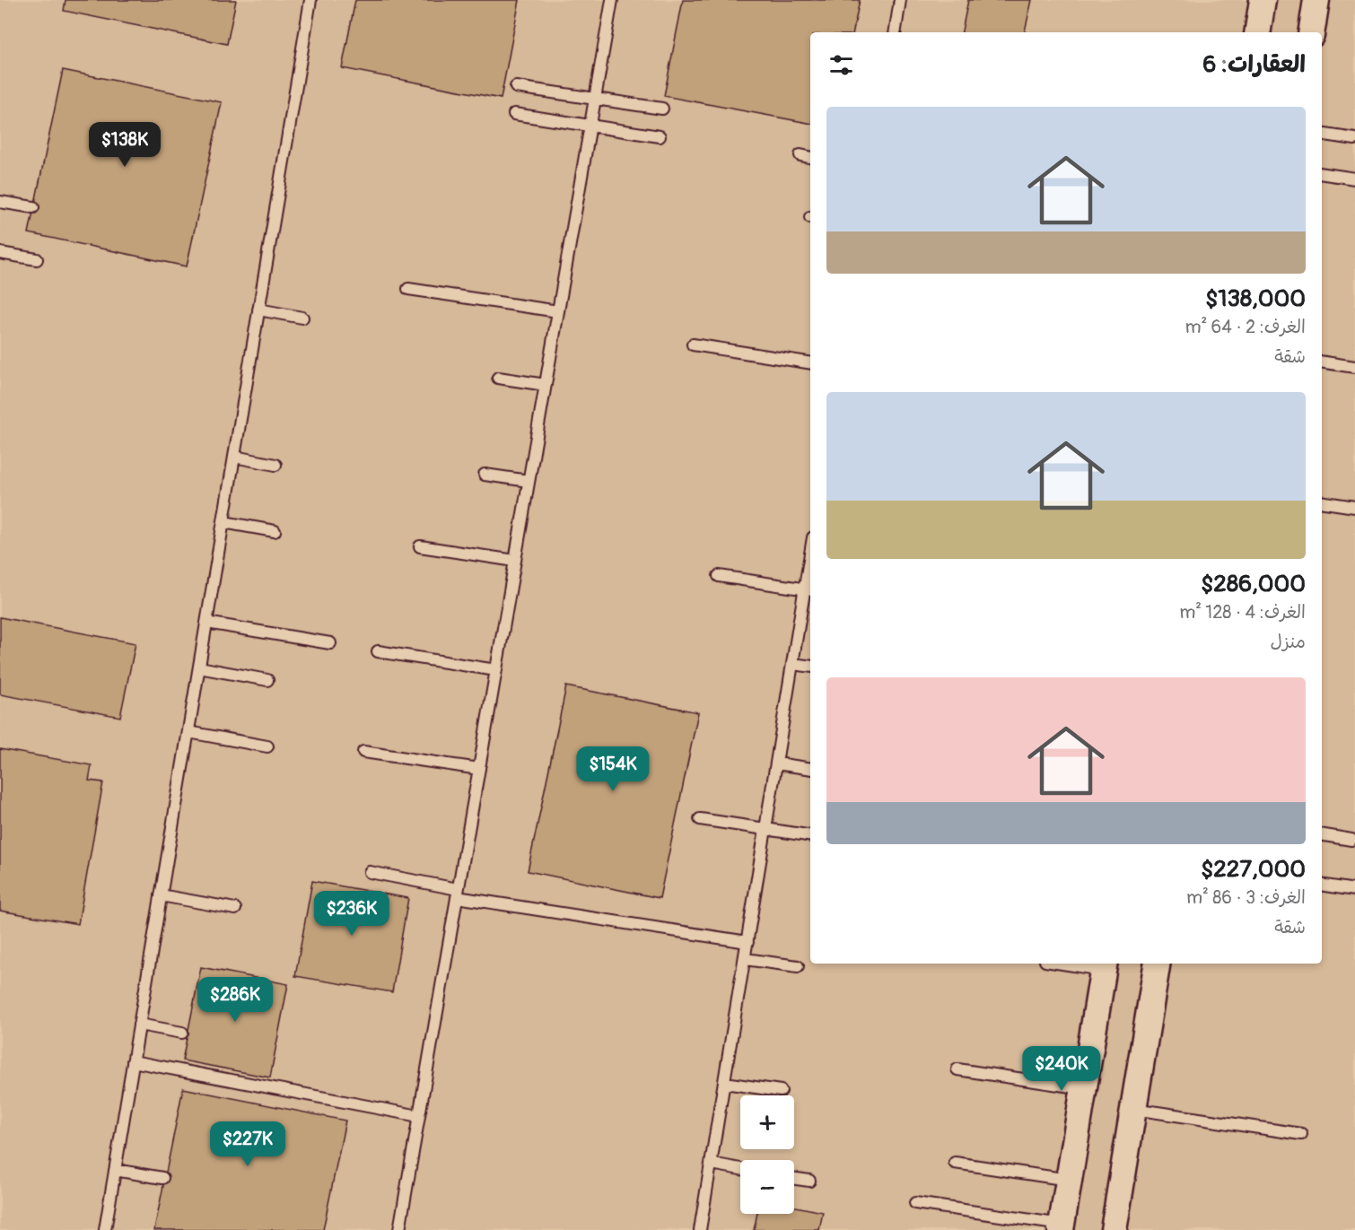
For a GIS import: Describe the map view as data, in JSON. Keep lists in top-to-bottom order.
{
  "page": {
    "heading": "العقارات: 6",
    "list": [
      {
        "name": "$138,000",
        "note": "الغرف: 2 · 64 m² · شقة"
      },
      {
        "name": "$286,000",
        "note": "الغرف: 4 · 128 m² · منزل"
      },
      {
        "name": "$227,000",
        "note": "الغرف: 3 · 86 m² · شقة"
      }
    ],
    "price": [
      "$138K",
      "$154K",
      "$236K",
      "$286K",
      "$240K",
      "$227K"
    ],
    "map_buttons": ["+", "−"]
  }
}
